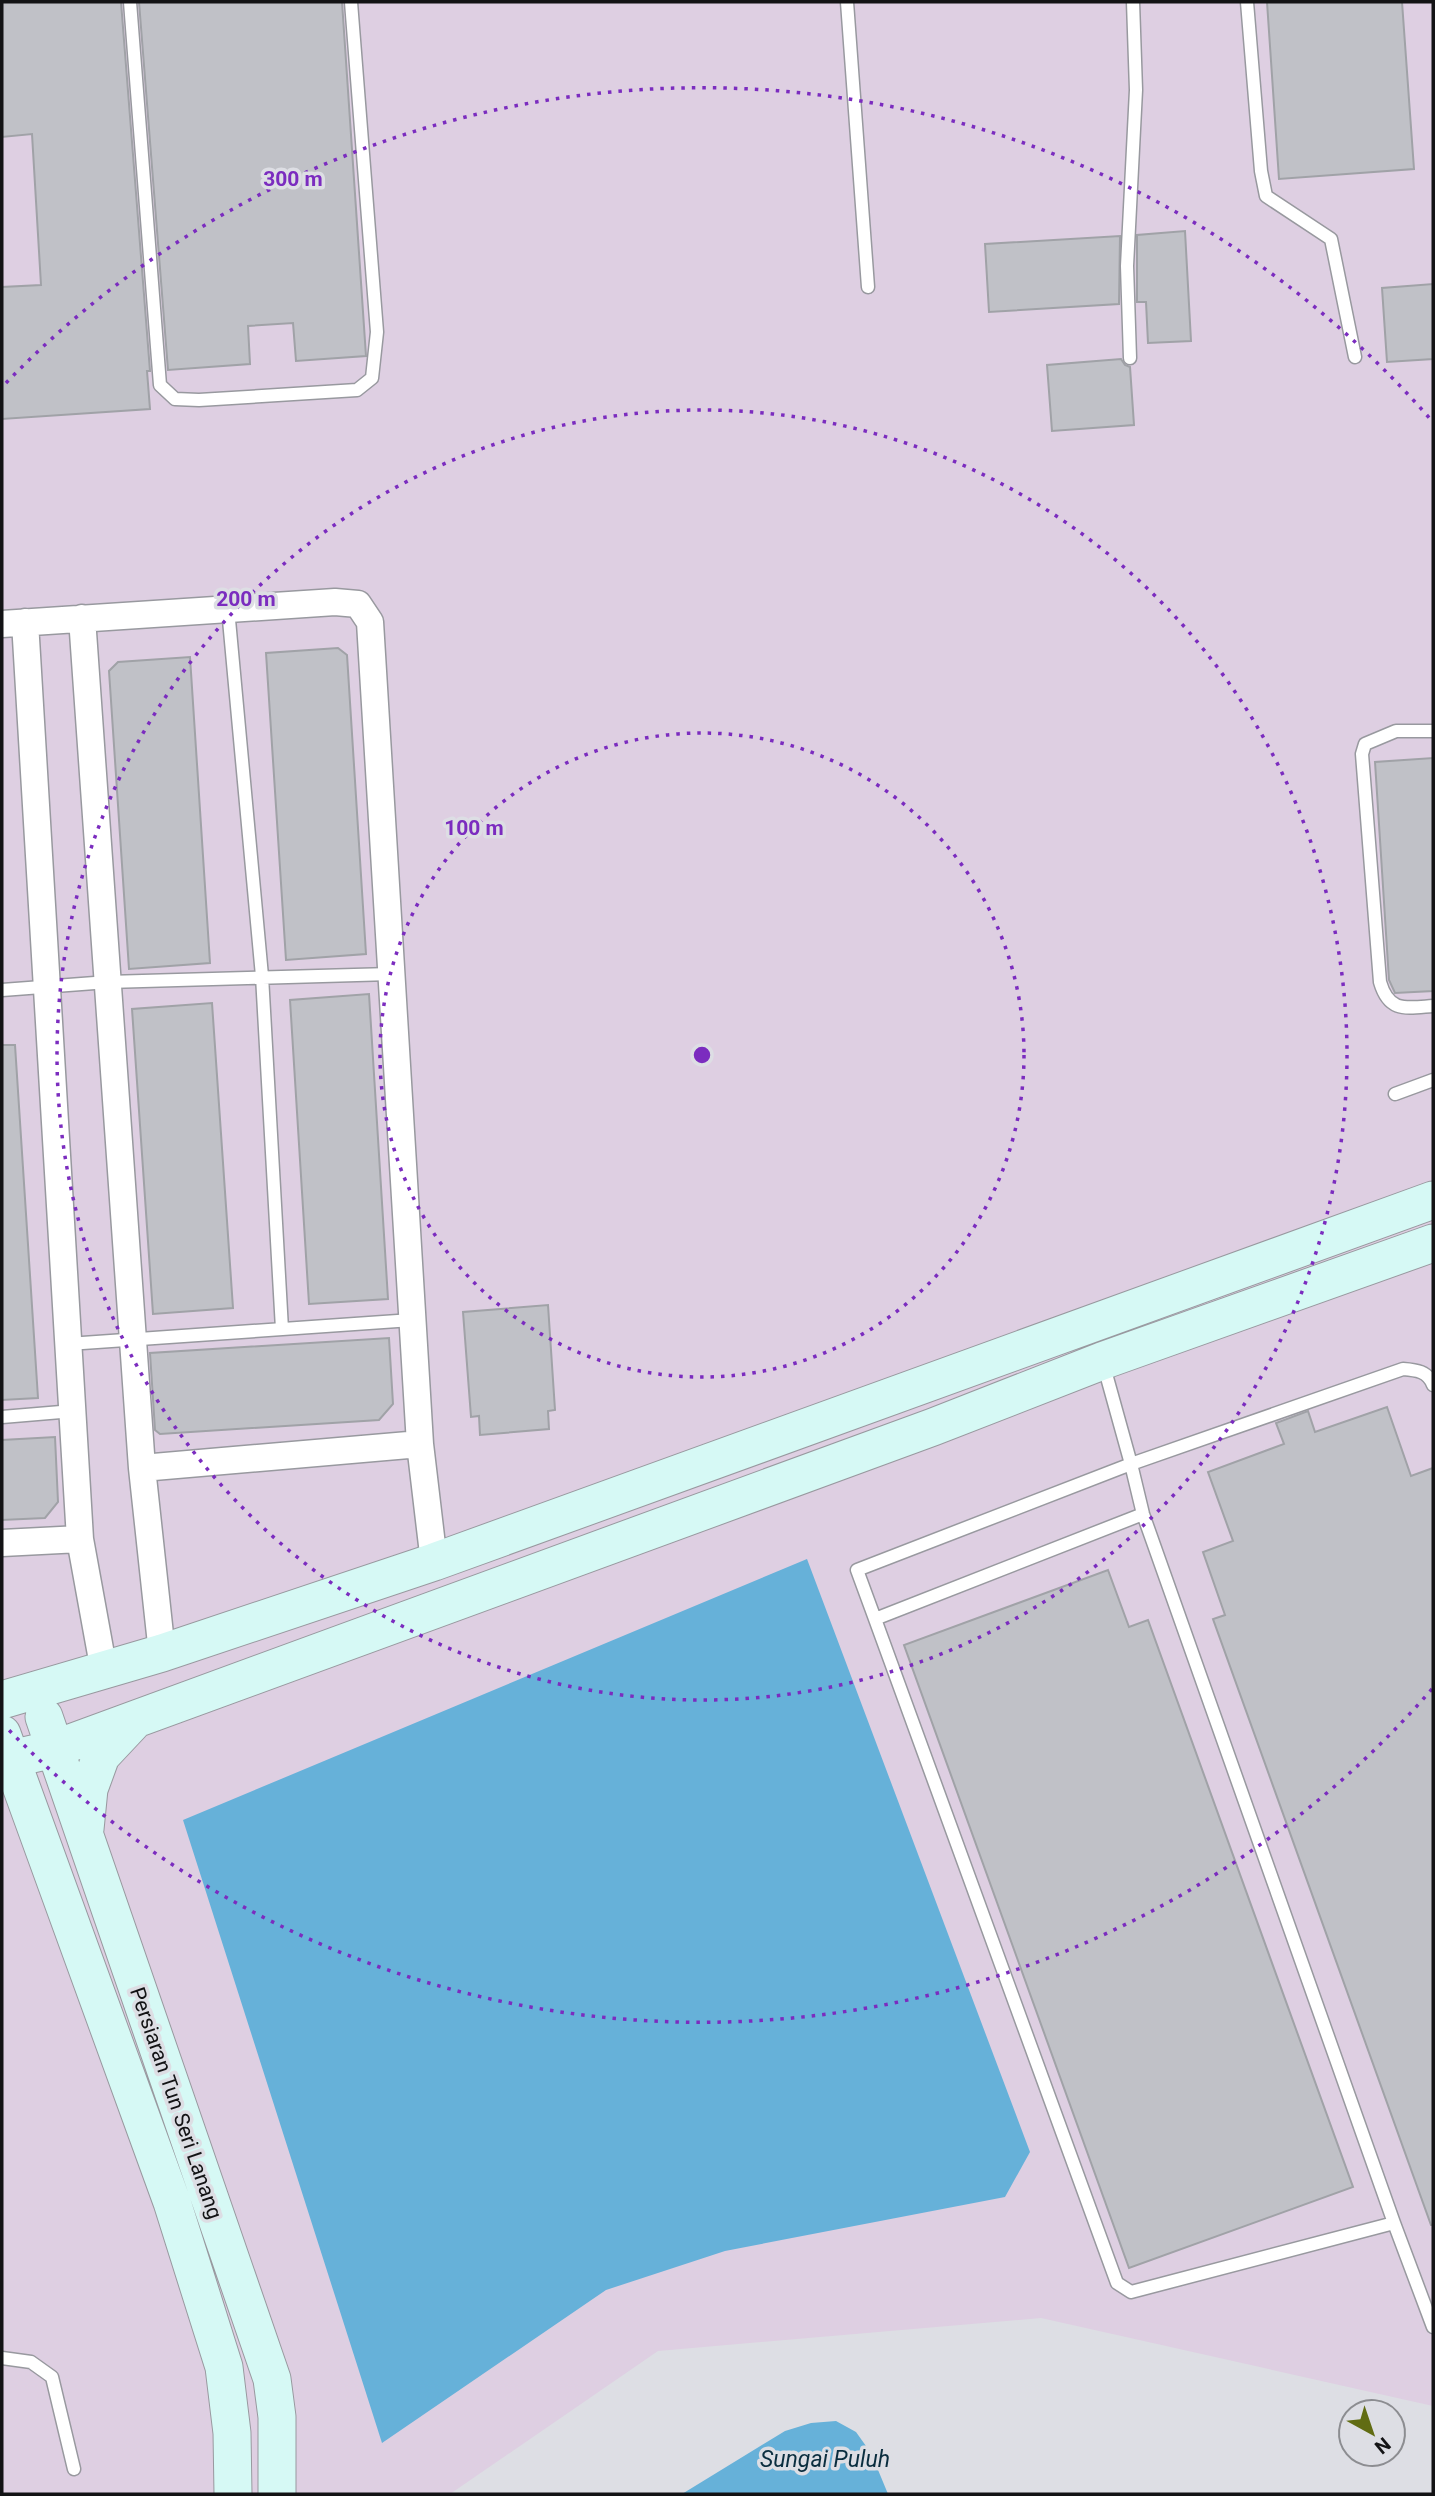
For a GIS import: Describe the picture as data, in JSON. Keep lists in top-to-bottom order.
{
  "streets": {
    "street": ["Persiaran Tun Seri Lanang"]
  },
  "water": ["Sungai Puluh"],
  "north": "bottom right",
  "rings": ["300 m", "200 m", "100 m"]
}
